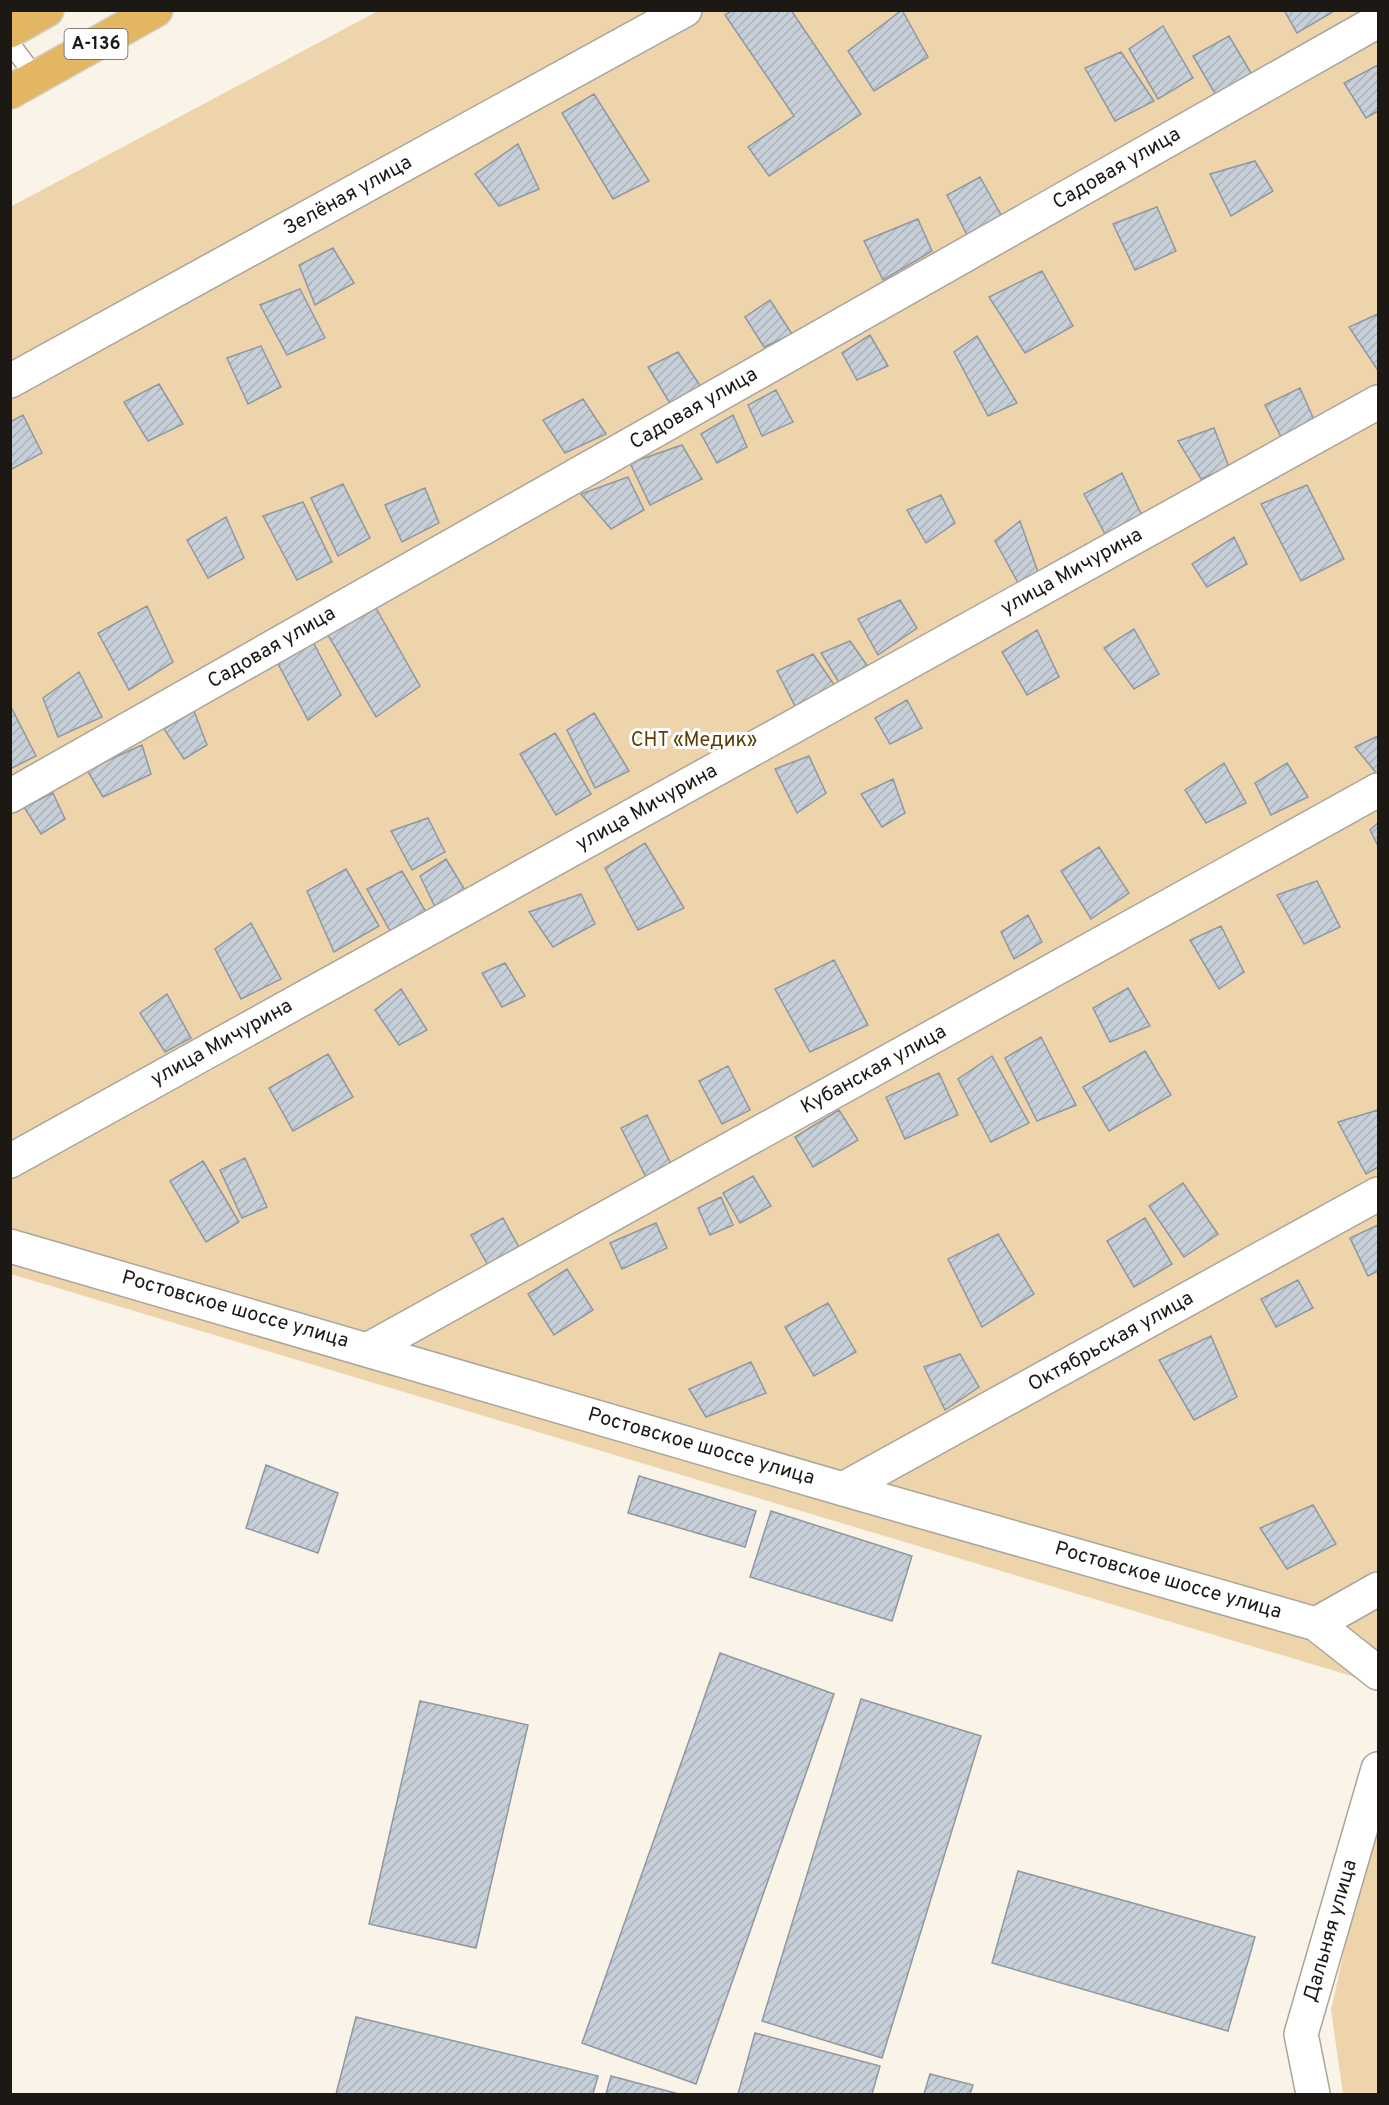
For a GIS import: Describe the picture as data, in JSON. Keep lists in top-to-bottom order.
{
  "streets": {
    "highway": ["А-136"],
    "street": [
      "Садовая улица",
      "Зелёная улица",
      "улица Мичурина",
      "Кубанская улица",
      "Ростовское шоссе улица",
      "Октябрьская улица",
      "Дальняя улица"
    ]
  },
  "crossings": [
    ["Кубанская улица", "Ростовское шоссе улица"],
    ["Ростовское шоссе улица", "Октябрьская улица"]
  ],
  "parks": ["СНТ «Медик»"]
}
